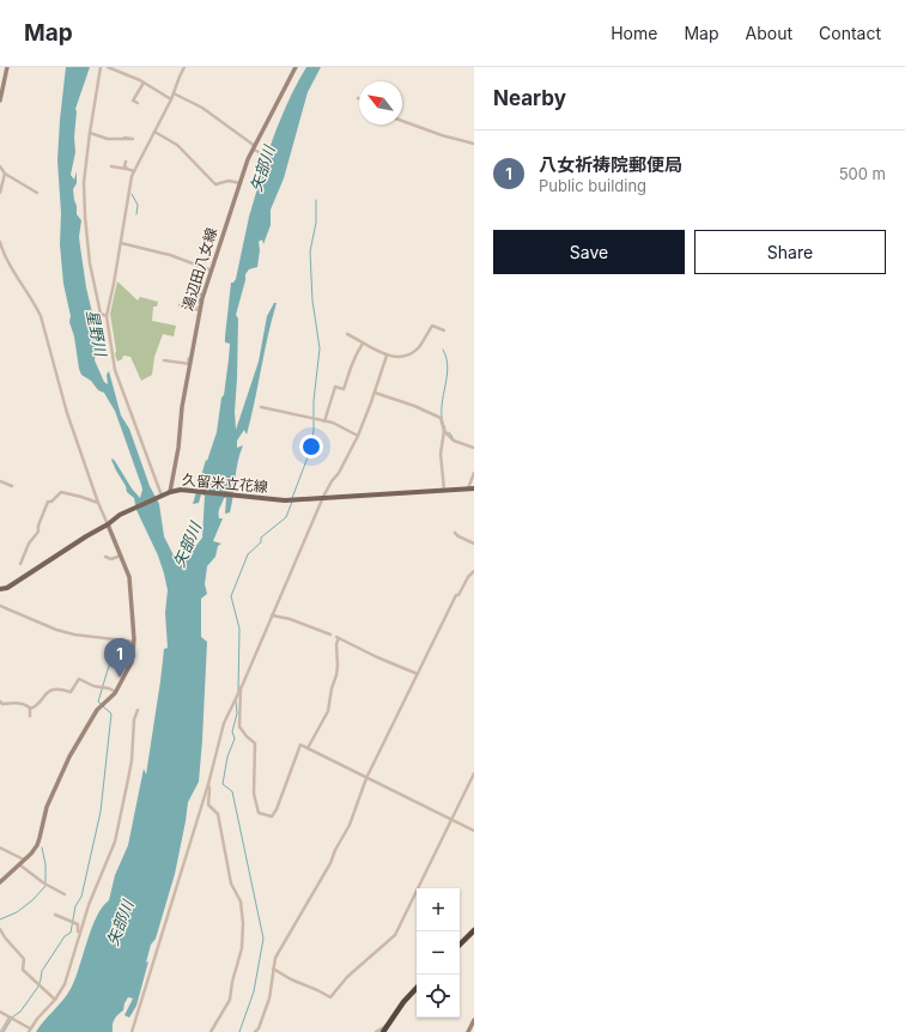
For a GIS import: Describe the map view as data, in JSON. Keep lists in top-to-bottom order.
{
  "streets": {
    "main road": ["湯辺田八女線", "久留米立花線"]
  },
  "crossings": [
    ["湯辺田八女線", "久留米立花線"]
  ],
  "water": ["矢部川", "星野川"],
  "north": "top left",
  "page": {
    "header": "Map",
    "nav": [
      "Home",
      "Map",
      "About",
      "Contact"
    ],
    "heading": "Nearby",
    "list": [
      {
        "mark": "1",
        "name": "八女祈祷院郵便局",
        "note": "Public building",
        "value": "500 m"
      }
    ],
    "buttons": ["Save", "Share"],
    "pins": "1",
    "map_buttons": ["+", "−"]
  }
}
